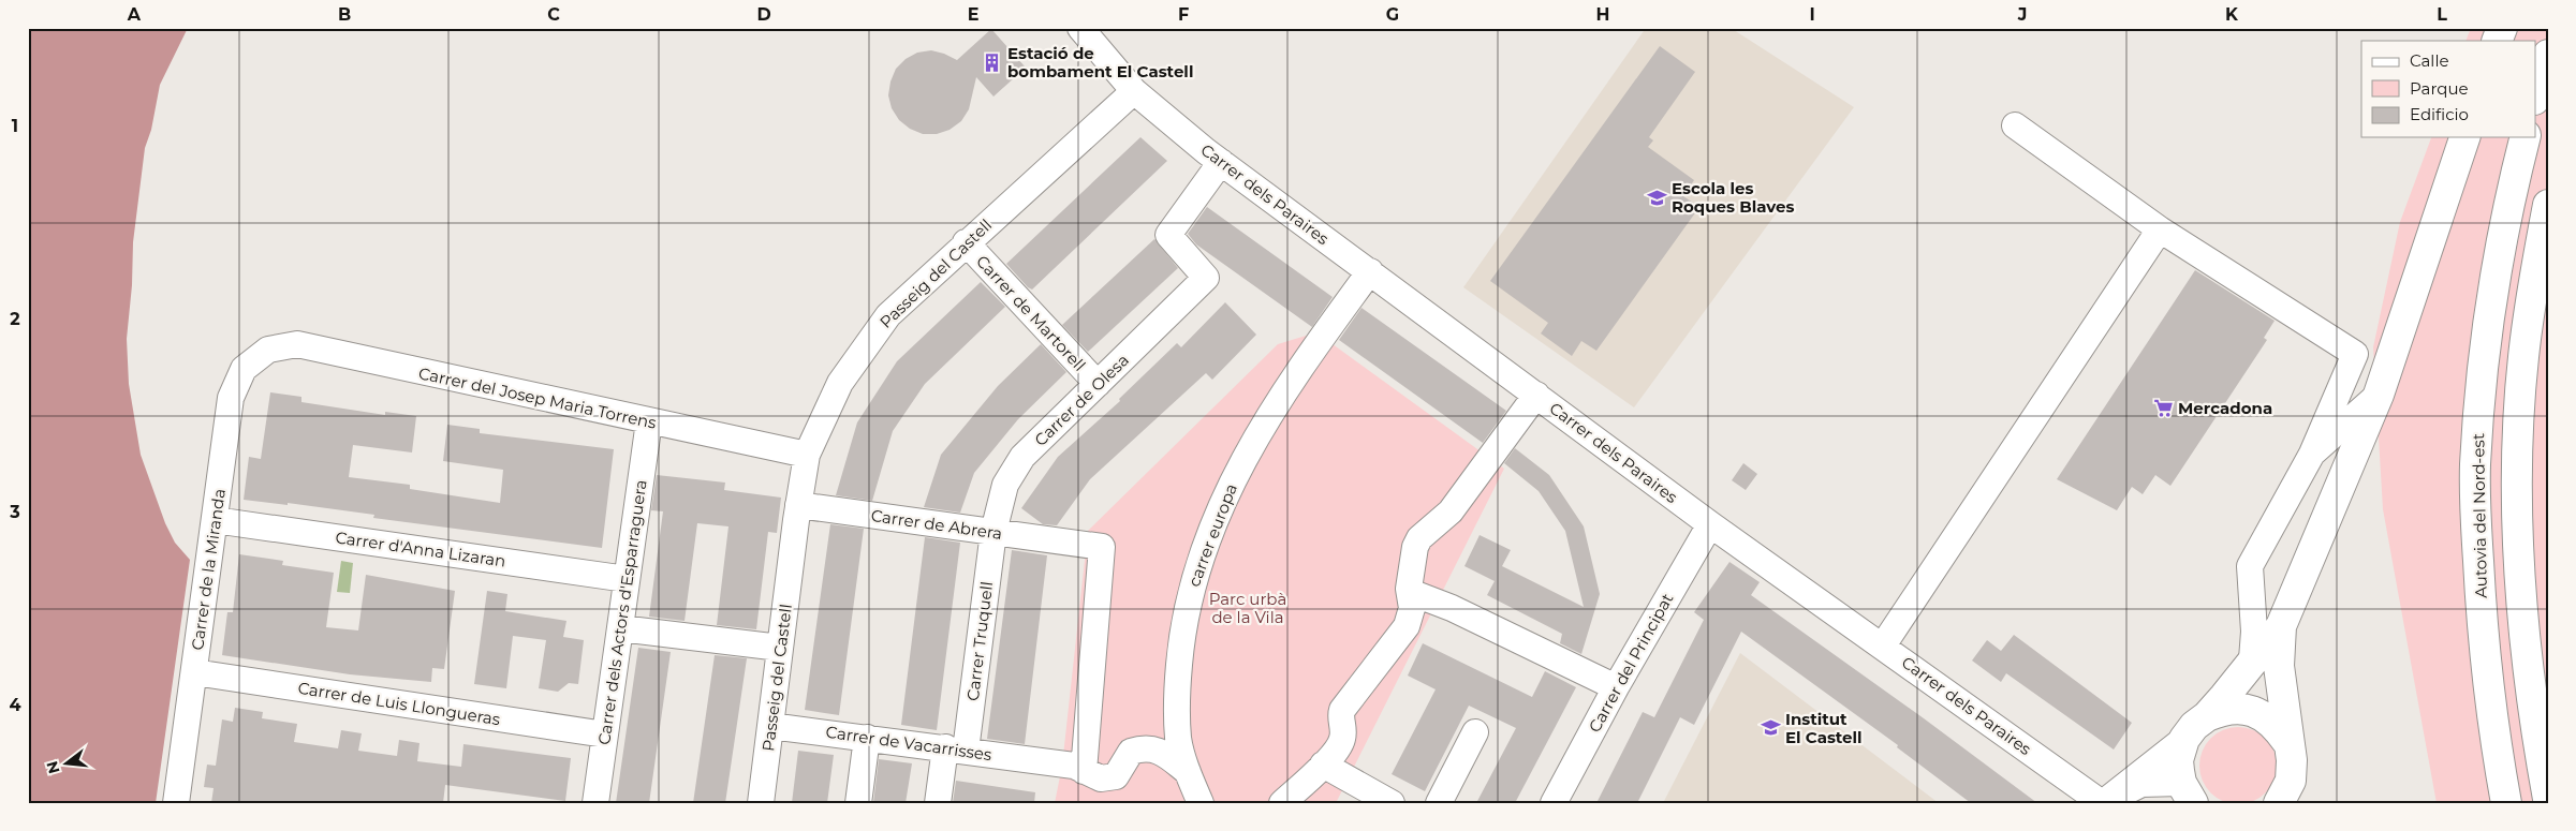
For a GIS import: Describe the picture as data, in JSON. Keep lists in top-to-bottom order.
{
  "streets": {
    "main road": ["Autovia del Nord-est"],
    "street": [
      "Carrer dels Paraires",
      "Passeig del Castell",
      "Carrer de Martorell",
      "Carrer del Josep Maria Torrens",
      "Carrer de Olesa",
      "Carrer de Abrera",
      "carrer europa",
      "Carrer d'Anna Lizaran",
      "Carrer de la Miranda",
      "Carrer dels Actors d'Esparraguera",
      "Carrer Truquell",
      "Carrer del Principat",
      "Carrer de Luis Llongueras",
      "Carrer de Vacarrisses"
    ]
  },
  "crossings": [
    ["Carrer dels Paraires", "Passeig del Castell"],
    ["Carrer dels Paraires", "Carrer de Olesa"],
    ["Carrer dels Paraires", "carrer europa"],
    ["Carrer dels Paraires", "Carrer del Principat"],
    ["Passeig del Castell", "Carrer de Martorell"],
    ["Passeig del Castell", "Carrer del Josep Maria Torrens"],
    ["Passeig del Castell", "Carrer de Abrera"],
    ["Passeig del Castell", "Carrer de Vacarrisses"],
    ["Carrer de Martorell", "Carrer de Olesa"],
    ["Carrer del Josep Maria Torrens", "Carrer de la Miranda"],
    ["Carrer del Josep Maria Torrens", "Carrer dels Actors d'Esparraguera"],
    ["Carrer de Olesa", "Carrer de Abrera"],
    ["Carrer de Olesa", "Carrer Truquell"],
    ["Carrer de Abrera", "Carrer Truquell"],
    ["Carrer de Abrera", "Carrer de Vacarrisses"],
    ["Carrer d'Anna Lizaran", "Carrer de la Miranda"],
    ["Carrer d'Anna Lizaran", "Carrer dels Actors d'Esparraguera"],
    ["Carrer de la Miranda", "Carrer de Luis Llongueras"],
    ["Carrer dels Actors d'Esparraguera", "Carrer de Luis Llongueras"],
    ["Carrer Truquell", "Carrer de Vacarrisses"]
  ],
  "parks": ["Parc urbà de la Vila"],
  "places": {
    "building": ["Estació de bombament El Castell"],
    "school or university": ["Escola les Roques Blaves", "Institut El Castell"],
    "supermarket": ["Mercadona"]
  },
  "legend": ["Calle", "Parque", "Edificio"],
  "north": "left",
  "grid": {
    "columns": [
      "A",
      "B",
      "C",
      "D",
      "E",
      "F",
      "G",
      "H",
      "I",
      "J",
      "K",
      "L"
    ],
    "rows": [
      "1",
      "2",
      "3",
      "4"
    ]
  }
}
